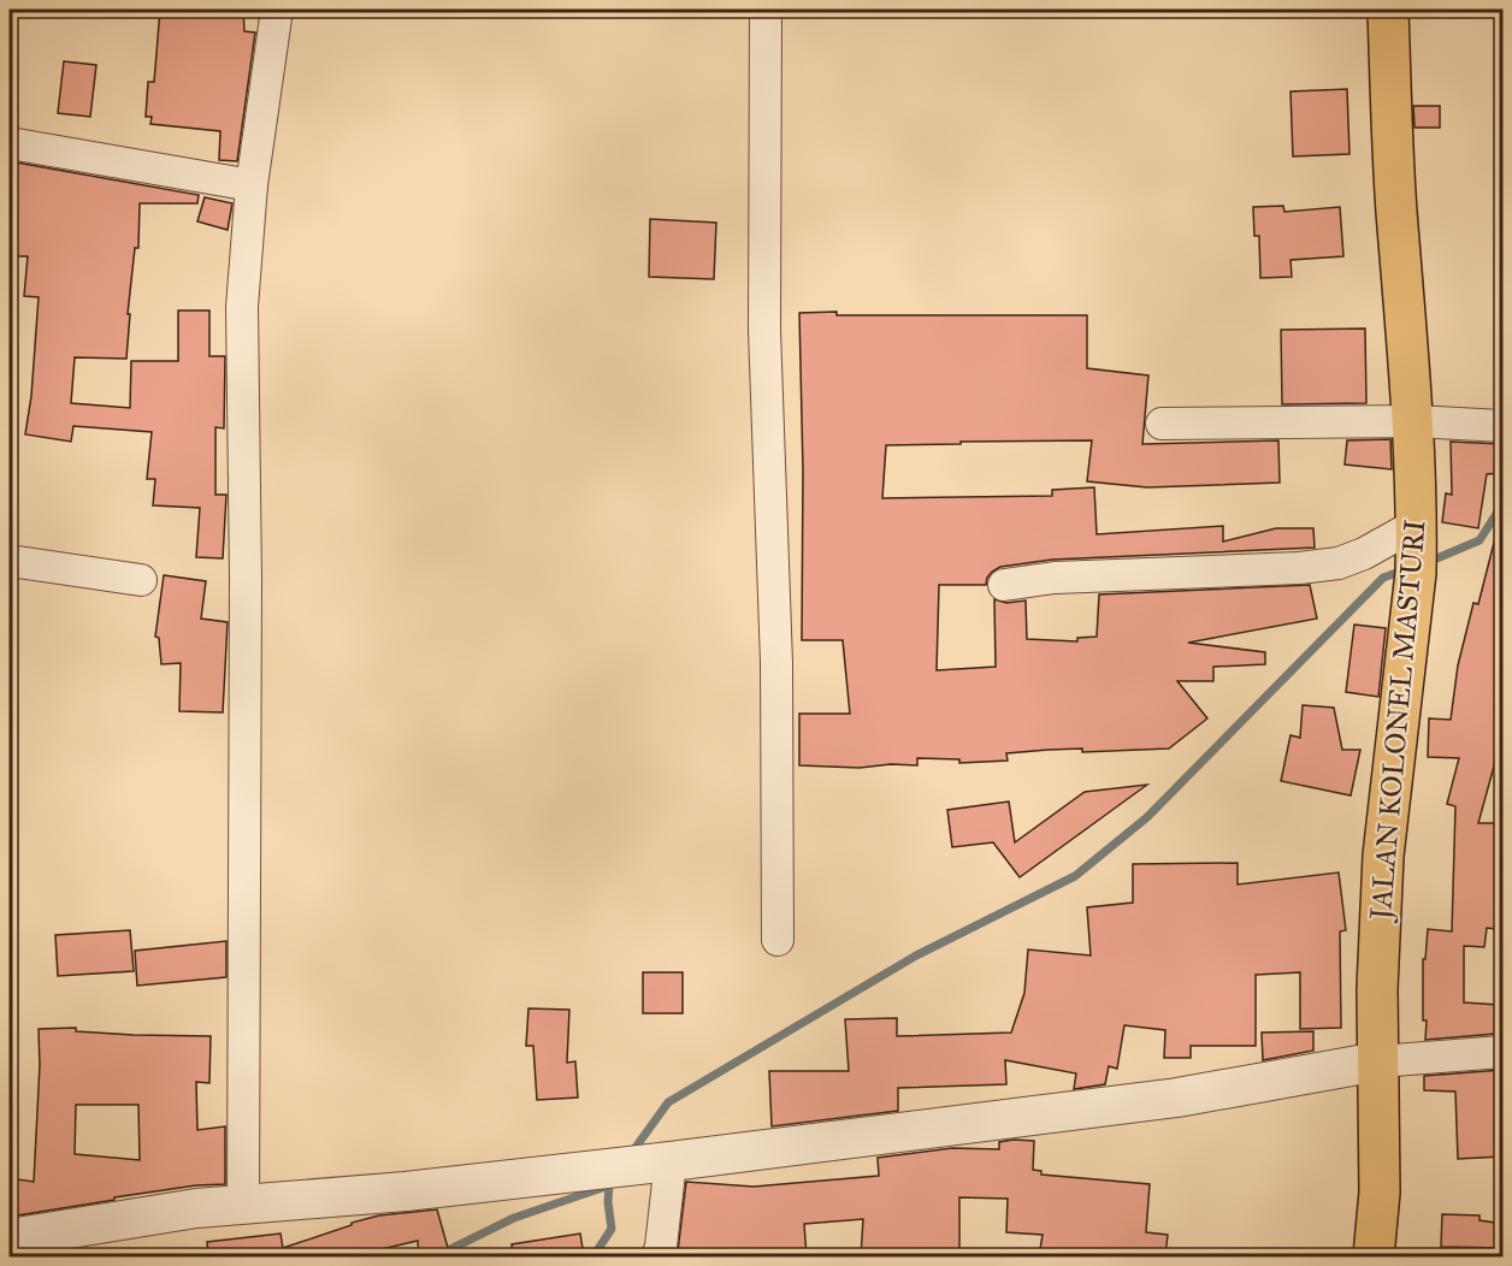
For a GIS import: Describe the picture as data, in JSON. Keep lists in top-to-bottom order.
{
  "streets": {
    "main road": ["JALAN KOLONEL MASTURI"]
  }
}
